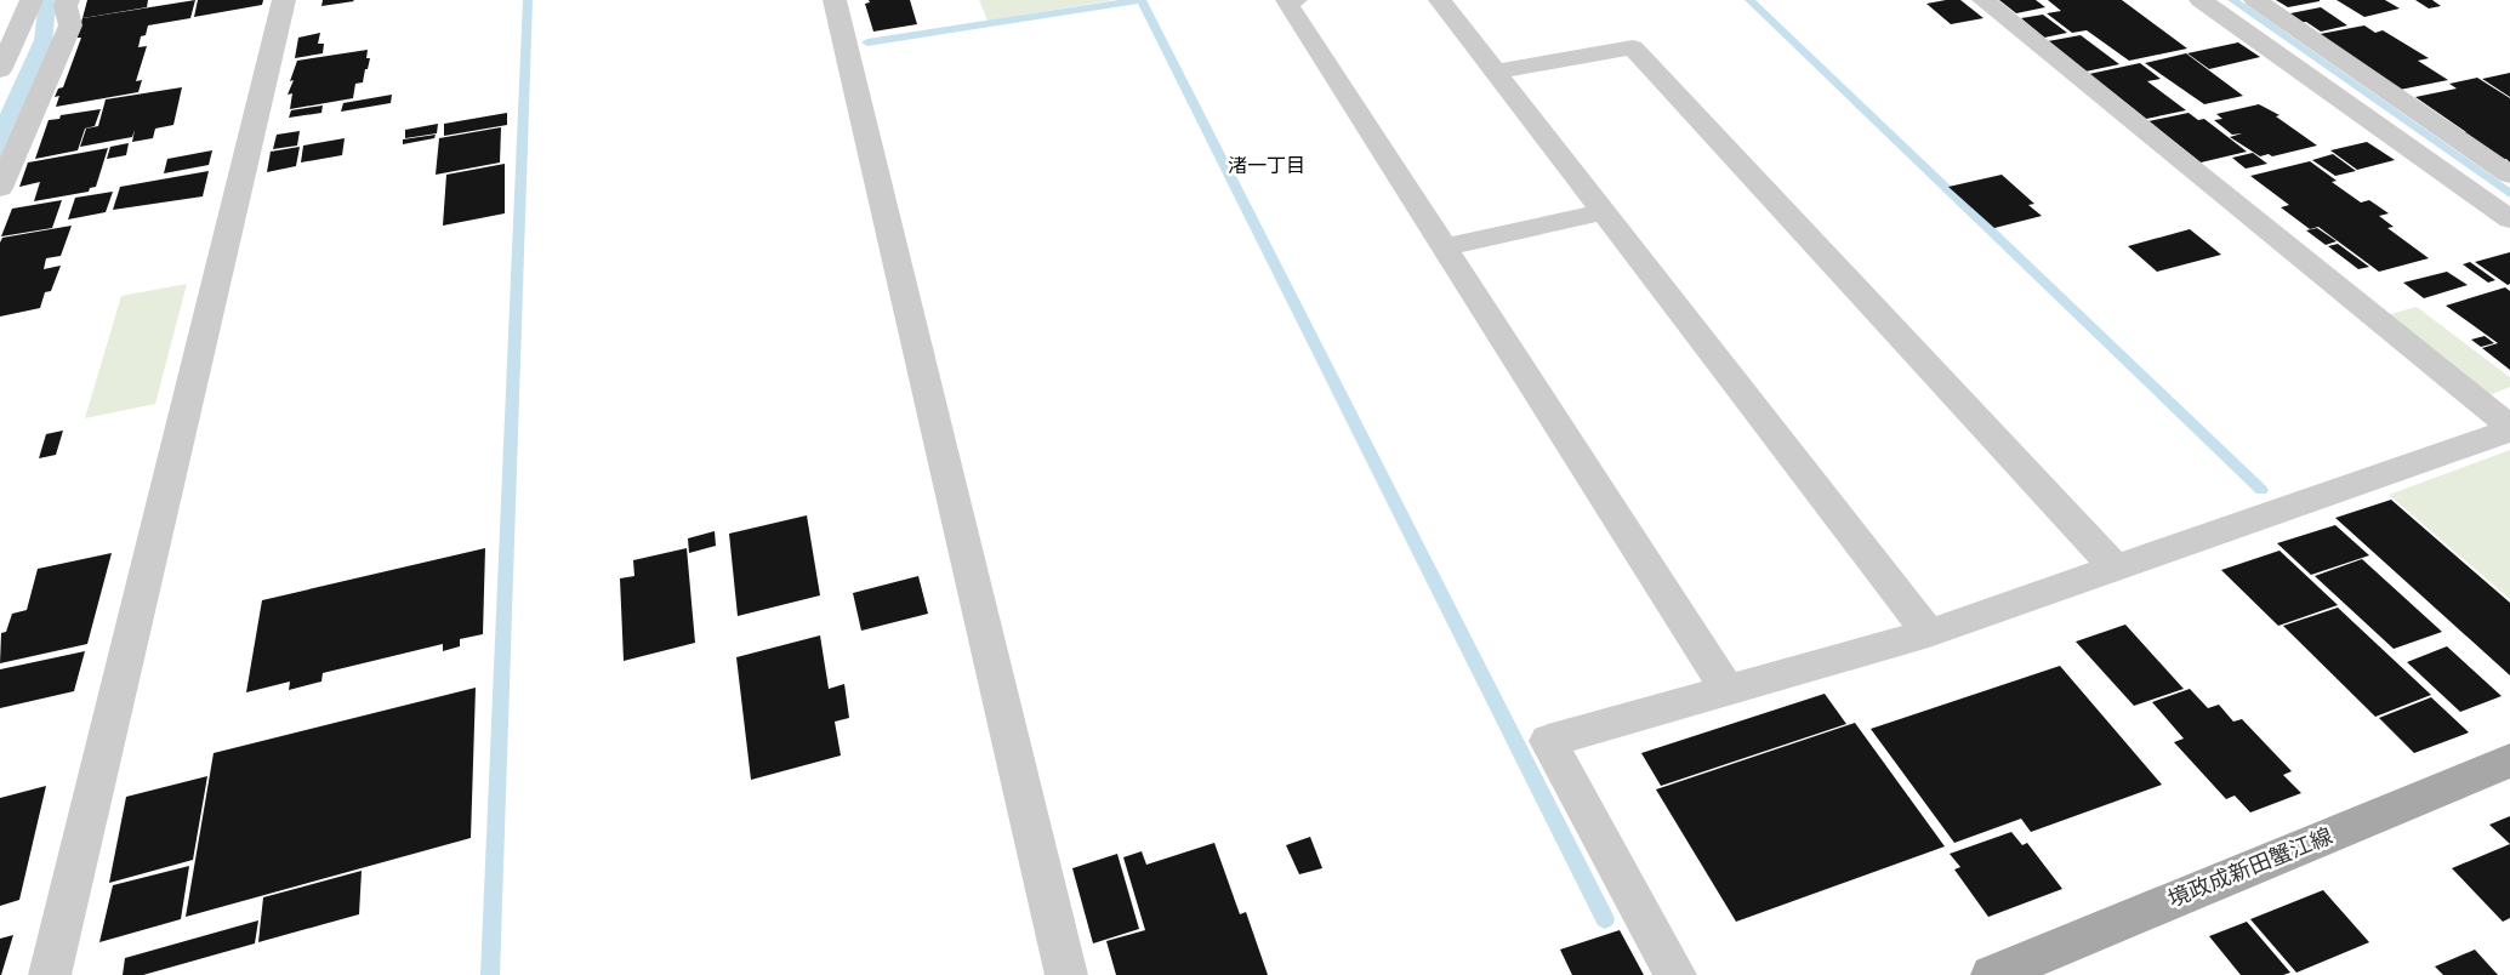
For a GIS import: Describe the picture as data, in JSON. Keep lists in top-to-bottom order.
{
  "streets": {
    "main road": ["境政成新田蟹江線"]
  },
  "districts": ["渚一丁目"]
}
